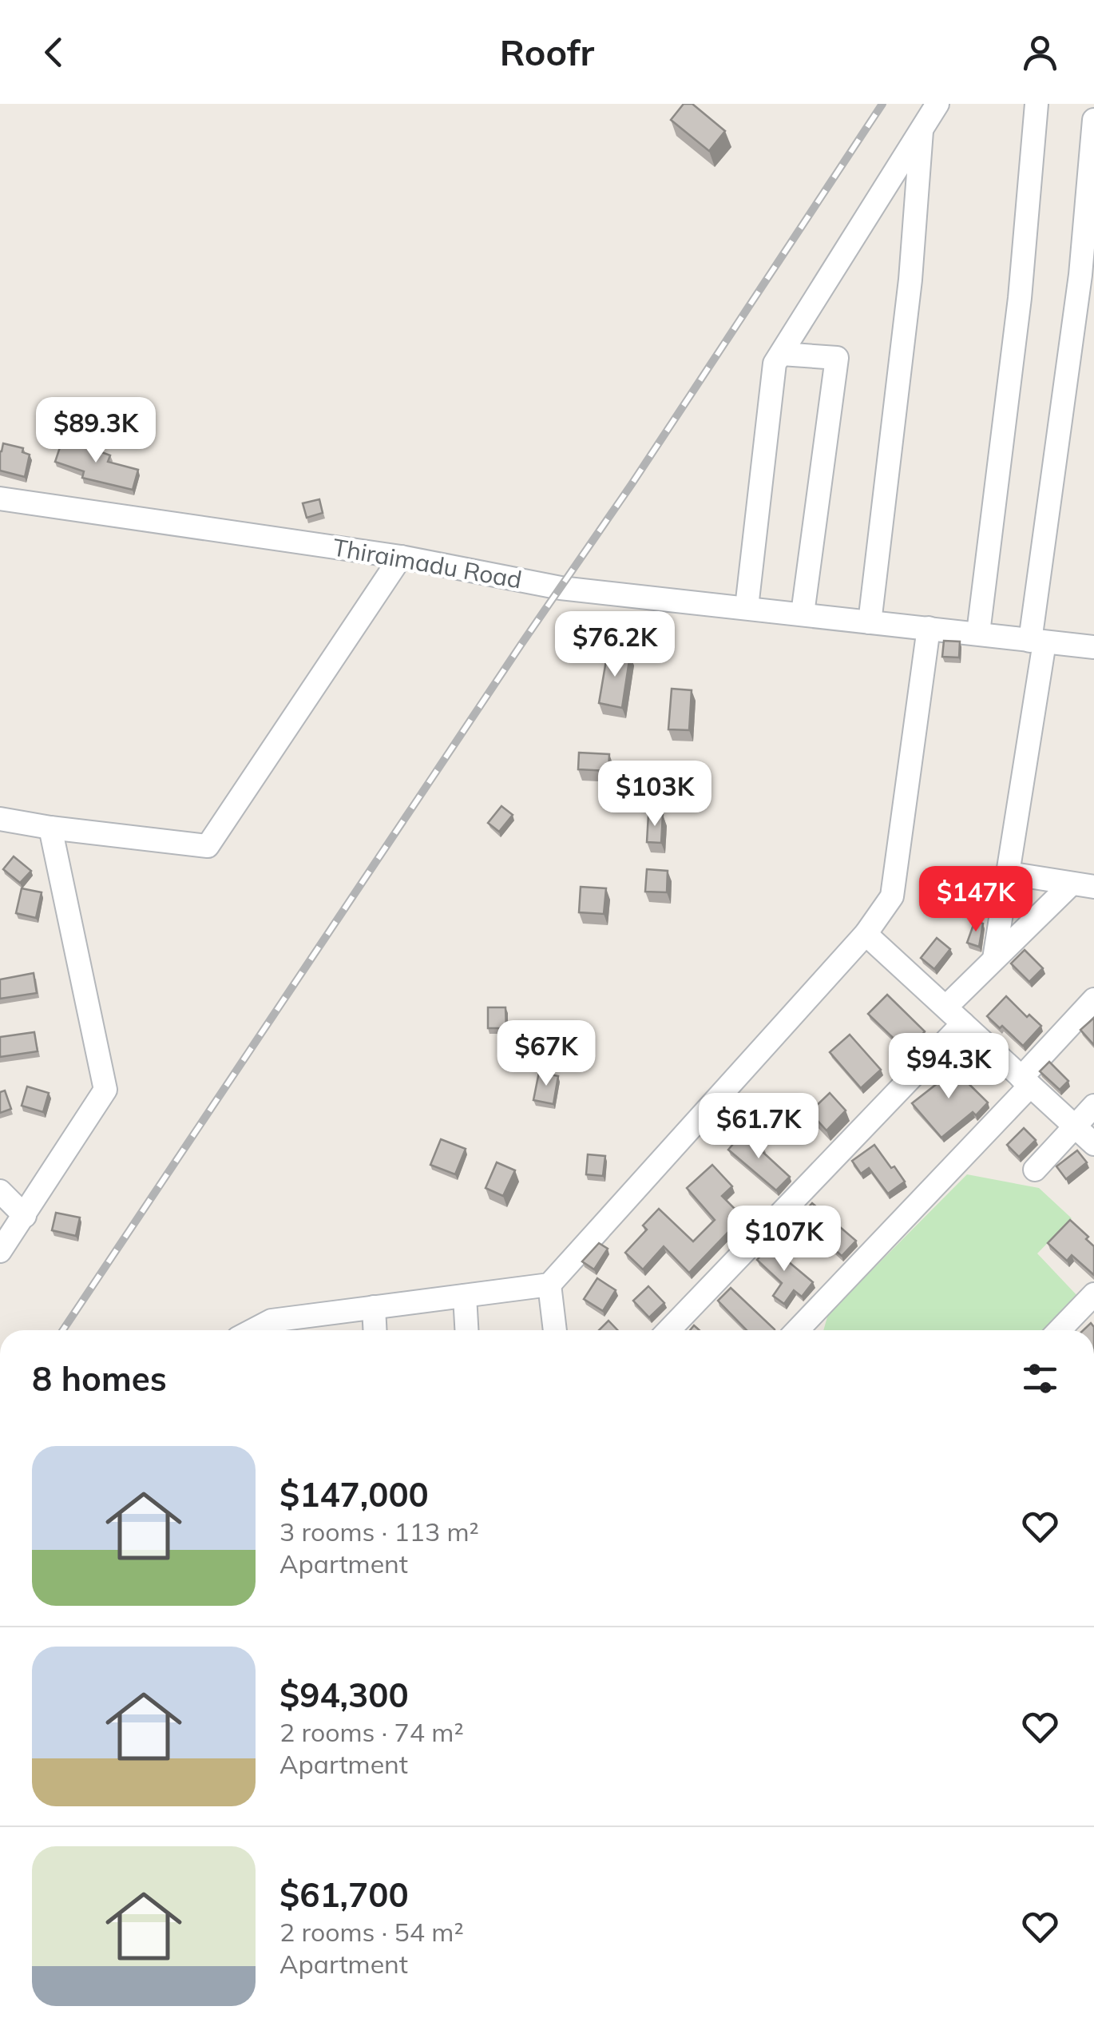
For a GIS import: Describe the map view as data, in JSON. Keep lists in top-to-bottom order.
{
  "streets": {
    "street": ["Thiraimadu Road"]
  },
  "page": {
    "header": "Roofr",
    "price": [
      "$89.3K",
      "$76.2K",
      "$103K",
      "$147K",
      "$67K",
      "$94.3K",
      "$61.7K",
      "$107K"
    ],
    "heading": "8 homes",
    "list": [
      {
        "name": "$147,000",
        "note": "3 rooms · 113 m² · Apartment"
      },
      {
        "name": "$94,300",
        "note": "2 rooms · 74 m² · Apartment"
      },
      {
        "name": "$61,700",
        "note": "2 rooms · 54 m² · Apartment"
      }
    ]
  }
}
